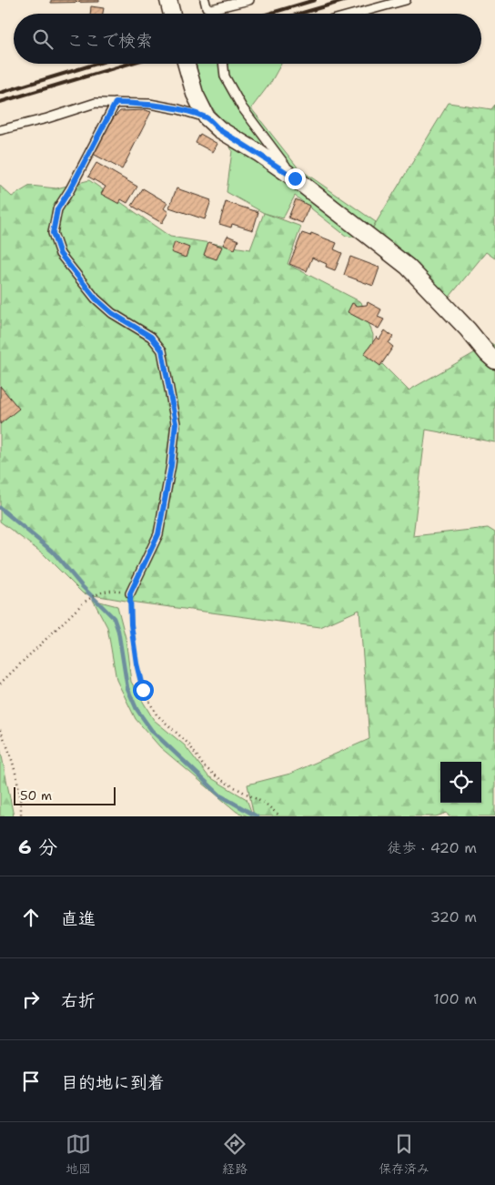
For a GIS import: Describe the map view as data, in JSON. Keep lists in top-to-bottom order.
{
  "scale_bar": "50 m",
  "page": {
    "search": "ここで検索",
    "scale": "50 m",
    "heading": ["6 分", "徒歩 · 420 m"],
    "list": [
      ["直進", "320 m"],
      ["右折", "100 m"],
      "目的地に到着"
    ],
    "nav": ["地図", "経路", "保存済み"]
  }
}
